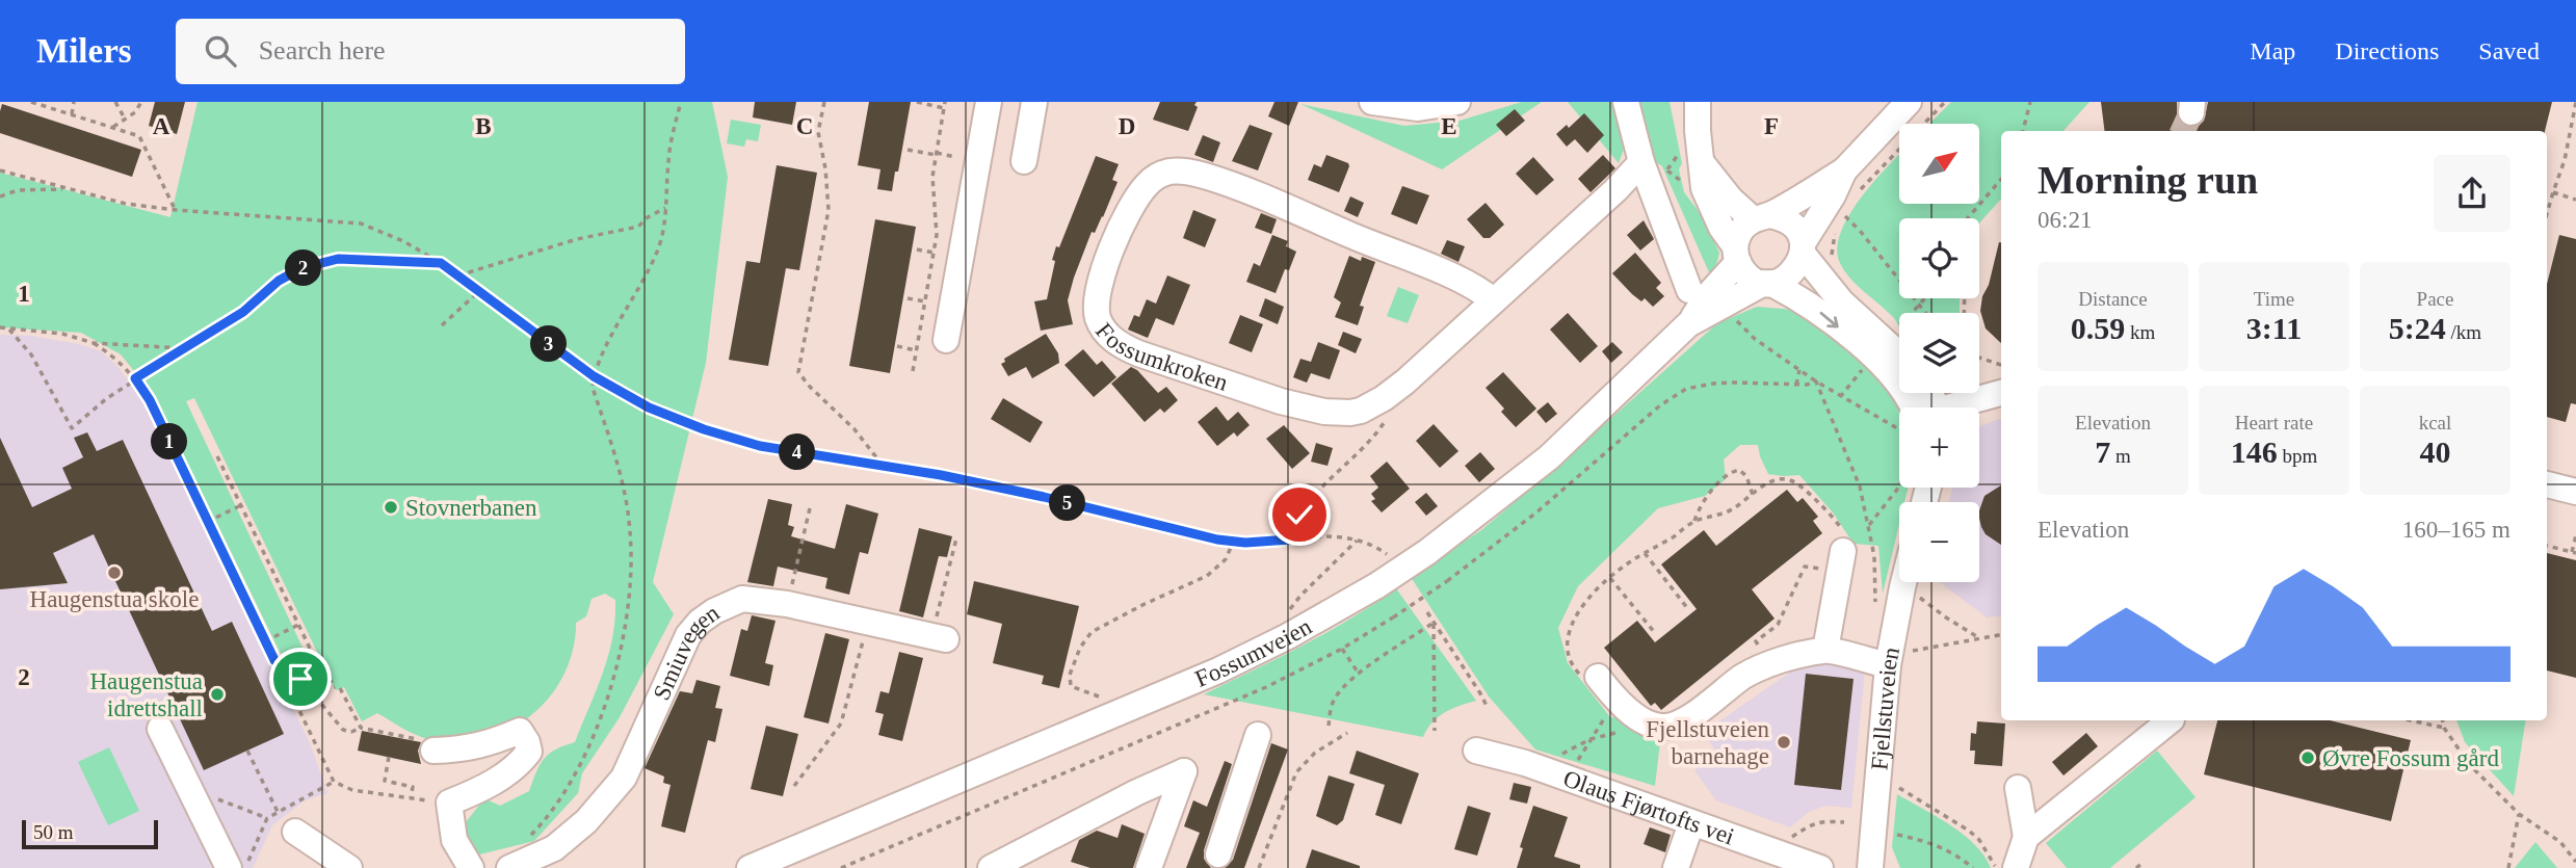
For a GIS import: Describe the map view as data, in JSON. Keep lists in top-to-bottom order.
{
  "streets": {
    "street": [
      "Fossumkroken",
      "Fossumveien",
      "Smiuvegen",
      "Fjellstuveien",
      "Olaus Fjørtofts vei"
    ]
  },
  "places": [
    "Stovnerbanen",
    "Haugenstua skole",
    "Haugenstua idrettshall",
    "Fjellstuveien barnehage",
    "Øvre Fossum gård"
  ],
  "scale_bar": "50 m",
  "north": "top right",
  "page": {
    "header": "Milers",
    "search": "Search here",
    "nav": ["Map", "Directions", "Saved"],
    "map_buttons": ["+", "−"],
    "heading": ["Morning run", "06:21"],
    "pins": [
      "2",
      "3",
      "1",
      "4",
      "5"
    ],
    "stats": [
      ["Distance", "0.59 km"],
      ["Time", "3:11"],
      ["Pace", "5:24 /km"],
      ["Elevation", "7 m"],
      ["Heart rate", "146 bpm"],
      ["kcal", "40"]
    ],
    "chart": ["Elevation", "160–165 m"],
    "scale": "50 m"
  },
  "grid": {
    "columns": [
      "A",
      "B",
      "C",
      "D",
      "E",
      "F"
    ],
    "rows": ["1", "2"]
  }
}
